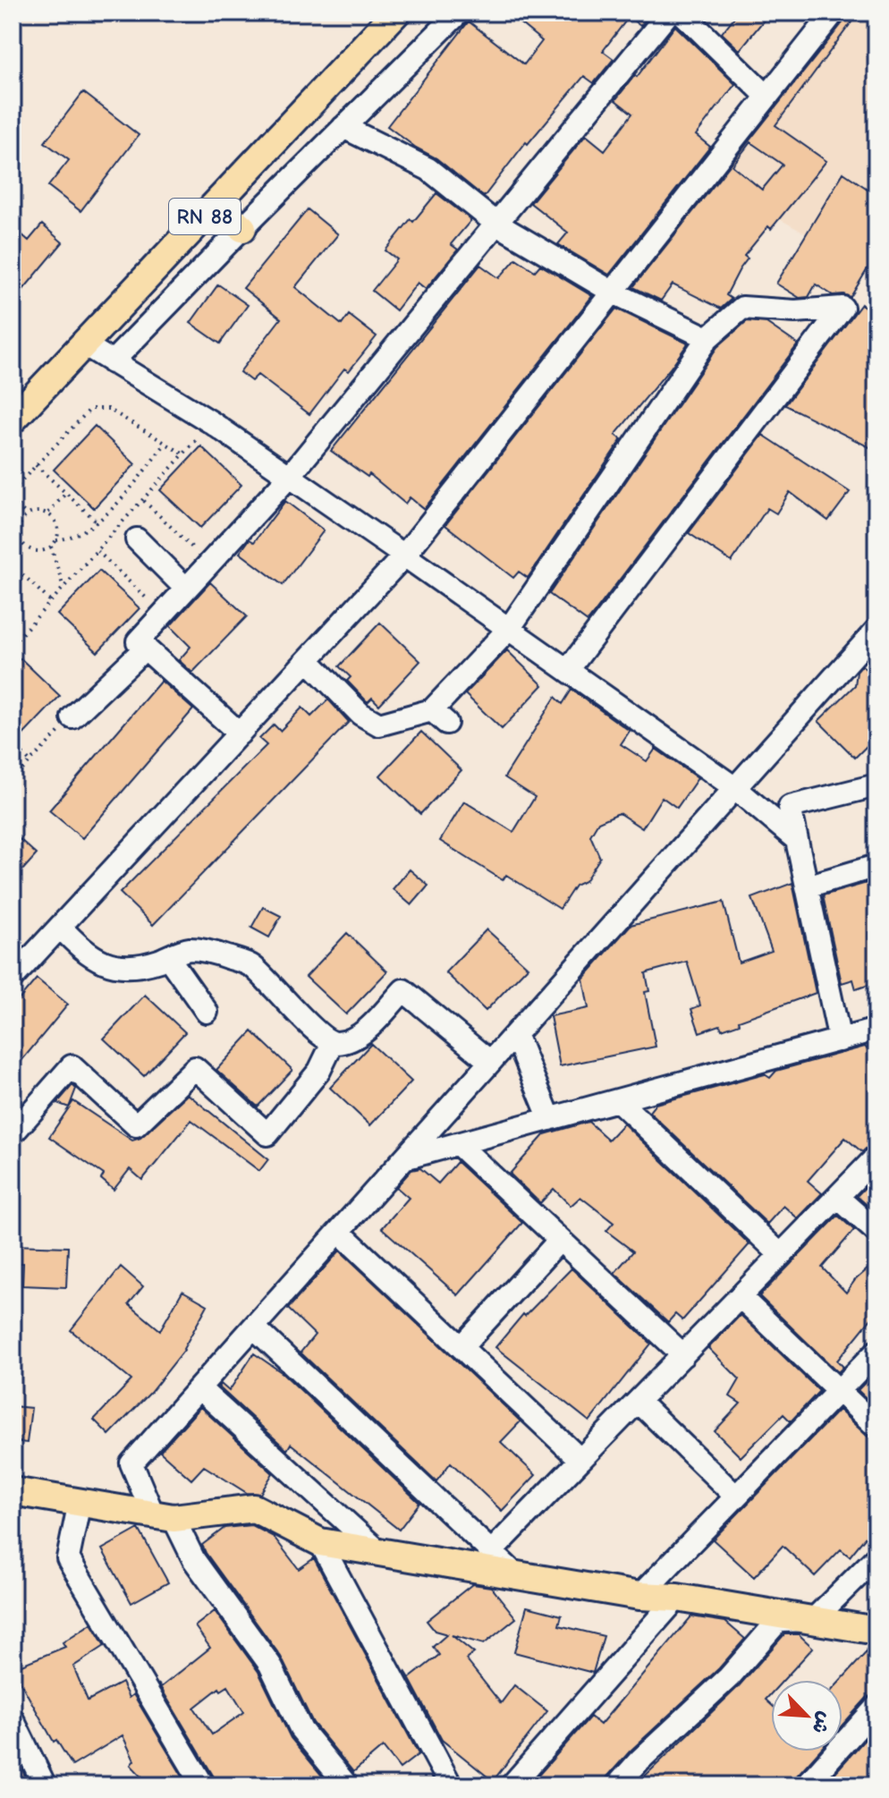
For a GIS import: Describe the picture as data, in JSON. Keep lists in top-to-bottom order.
{
  "streets": {
    "main road": ["RN 88"]
  },
  "north": "bottom right"
}
